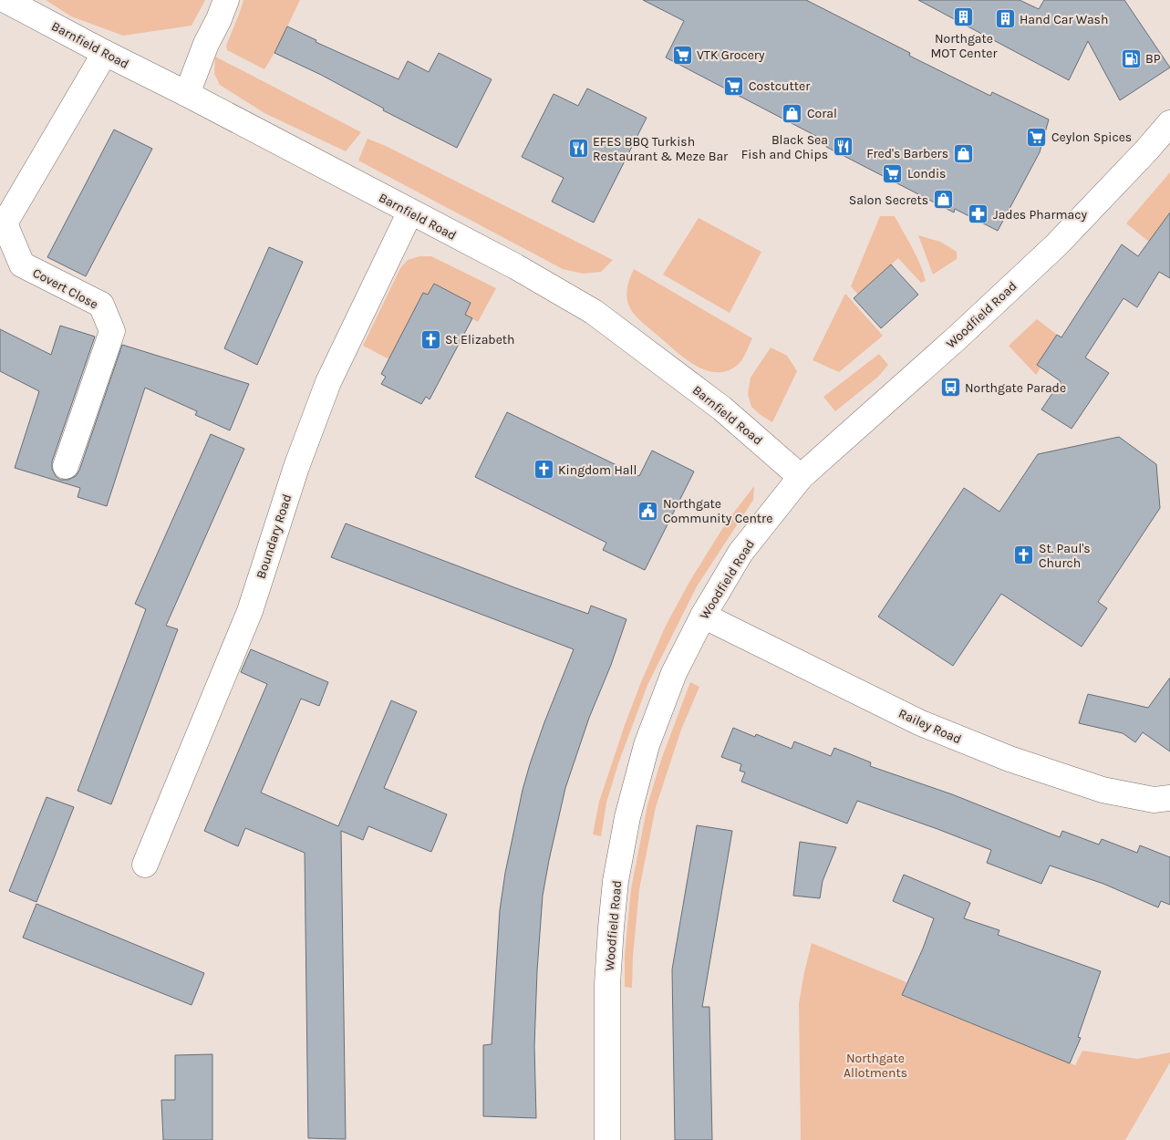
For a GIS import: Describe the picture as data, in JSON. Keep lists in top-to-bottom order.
{
  "streets": {
    "street": [
      "Barnfield Road",
      "Covert Close",
      "Woodfield Road",
      "Boundary Road",
      "Railey Road"
    ]
  },
  "crossings": [
    ["Barnfield Road", "Covert Close"],
    ["Barnfield Road", "Woodfield Road"],
    ["Barnfield Road", "Boundary Road"],
    ["Woodfield Road", "Railey Road"]
  ],
  "parks": ["Northgate Allotments"],
  "places": {
    "building": ["Northgate MOT Center", "Hand Car Wash"],
    "supermarket": [
      "VTK Grocery",
      "Costcutter",
      "Ceylon Spices",
      "Londis"
    ],
    "fuel station": ["BP"],
    "shop": ["Coral", "Fred's Barbers", "Salon Secrets"],
    "restaurant": ["Black Sea Fish and Chips", "EFES BBQ Turkish Restaurant & Meze Bar"],
    "pharmacy": ["Jades Pharmacy"],
    "church": ["St Elizabeth", "Kingdom Hall", "St. Paul's Church"],
    "bus stop": ["Northgate Parade"],
    "public building": ["Northgate Community Centre"]
  }
}
